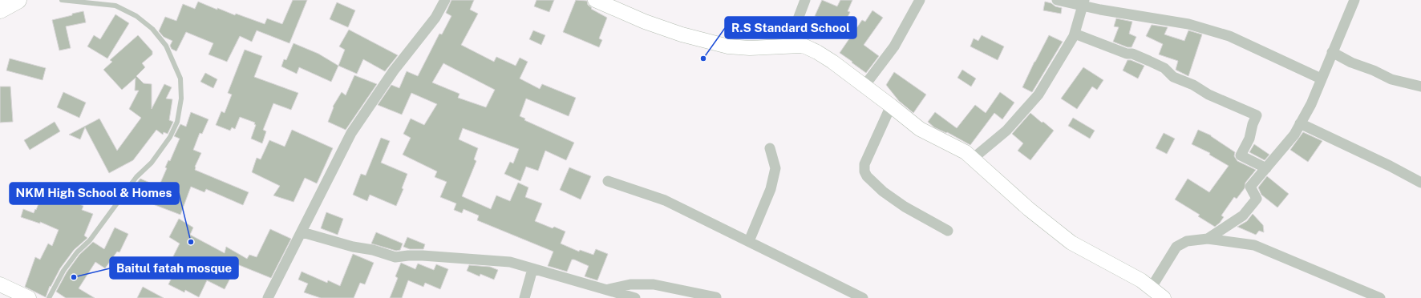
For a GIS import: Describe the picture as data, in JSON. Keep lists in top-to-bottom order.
{
  "places": ["R.S Standard School", "NKM High School & Homes", "Baitul fatah mosque"]
}
